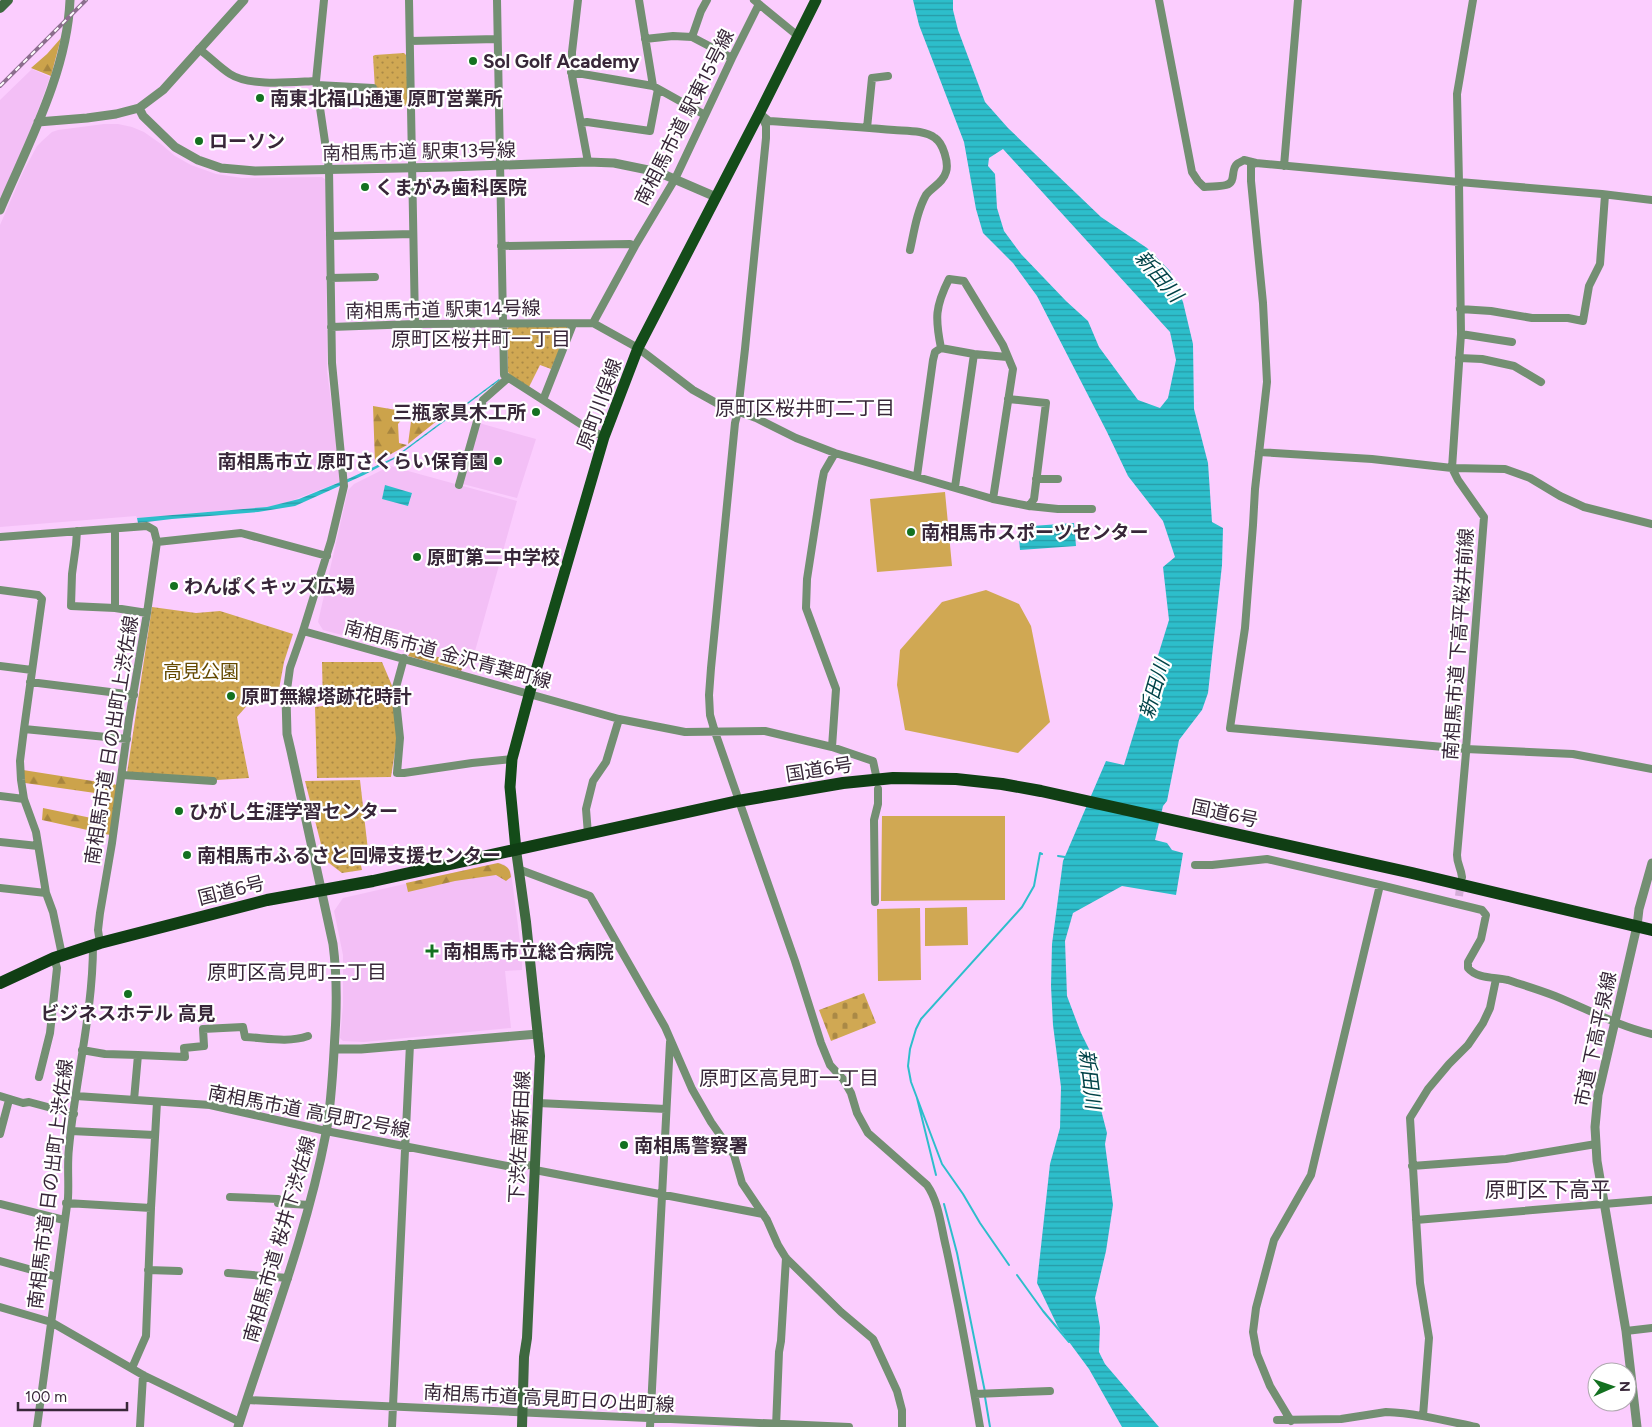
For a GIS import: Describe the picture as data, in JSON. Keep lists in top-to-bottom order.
{
  "streets": {
    "highway": ["国道6号"],
    "main road": ["原町川俣線", "下渋佐南新田線"],
    "street": [
      "南相馬市道 駅東15号線",
      "南相馬市道 駅東13号線",
      "南相馬市道 駅東14号線",
      "南相馬市道 下高平桜井前線",
      "南相馬市道 金沢青葉町線",
      "南相馬市道 日の出町上渋佐線",
      "市道 下高平泉線",
      "南相馬市道 高見町2号線",
      "南相馬市道 桜井下渋佐線",
      "南相馬市道 高見町日の出町線"
    ]
  },
  "crossings": [
    ["南相馬市道 駅東15号線", "南相馬市道 駅東13号線"],
    ["南相馬市道 駅東15号線", "南相馬市道 駅東14号線"],
    ["南相馬市道 駅東13号線", "南相馬市道 駅東14号線"],
    ["南相馬市道 駅東13号線", "原町川俣線"],
    ["原町川俣線", "南相馬市道 金沢青葉町線"],
    ["原町川俣線", "国道6号"],
    ["原町川俣線", "下渋佐南新田線"],
    ["南相馬市道 日の出町上渋佐線", "国道6号"],
    ["南相馬市道 日の出町上渋佐線", "南相馬市道 高見町2号線"],
    ["国道6号", "市道 下高平泉線"],
    ["国道6号", "下渋佐南新田線"],
    ["国道6号", "南相馬市道 桜井下渋佐線"],
    ["南相馬市道 高見町2号線", "下渋佐南新田線"],
    ["南相馬市道 高見町2号線", "南相馬市道 桜井下渋佐線"],
    ["下渋佐南新田線", "南相馬市道 高見町日の出町線"],
    ["南相馬市道 桜井下渋佐線", "南相馬市道 高見町日の出町線"]
  ],
  "districts": [
    "原町区桜井町一丁目",
    "原町区桜井町二丁目",
    "原町区高見町二丁目",
    "原町区高見町一丁目",
    "原町区下高平"
  ],
  "water": ["新田川"],
  "parks": ["高見公園"],
  "places": {
    "other": [
      "Sol Golf Academy",
      "南東北福山通運 原町営業所",
      "ローソン",
      "くまがみ歯科医院",
      "三瓶家具木工所",
      "南相馬市立 原町さくらい保育園",
      "南相馬市スポーツセンター",
      "原町第二中学校",
      "わんぱくキッズ広場",
      "原町無線塔跡花時計",
      "ひがし生涯学習センター",
      "南相馬市ふるさと回帰支援センター",
      "ビジネスホテル 高見",
      "南相馬警察署"
    ],
    "health": ["南相馬市立総合病院"]
  },
  "scale_bar": "100 m",
  "north": "right"
}
